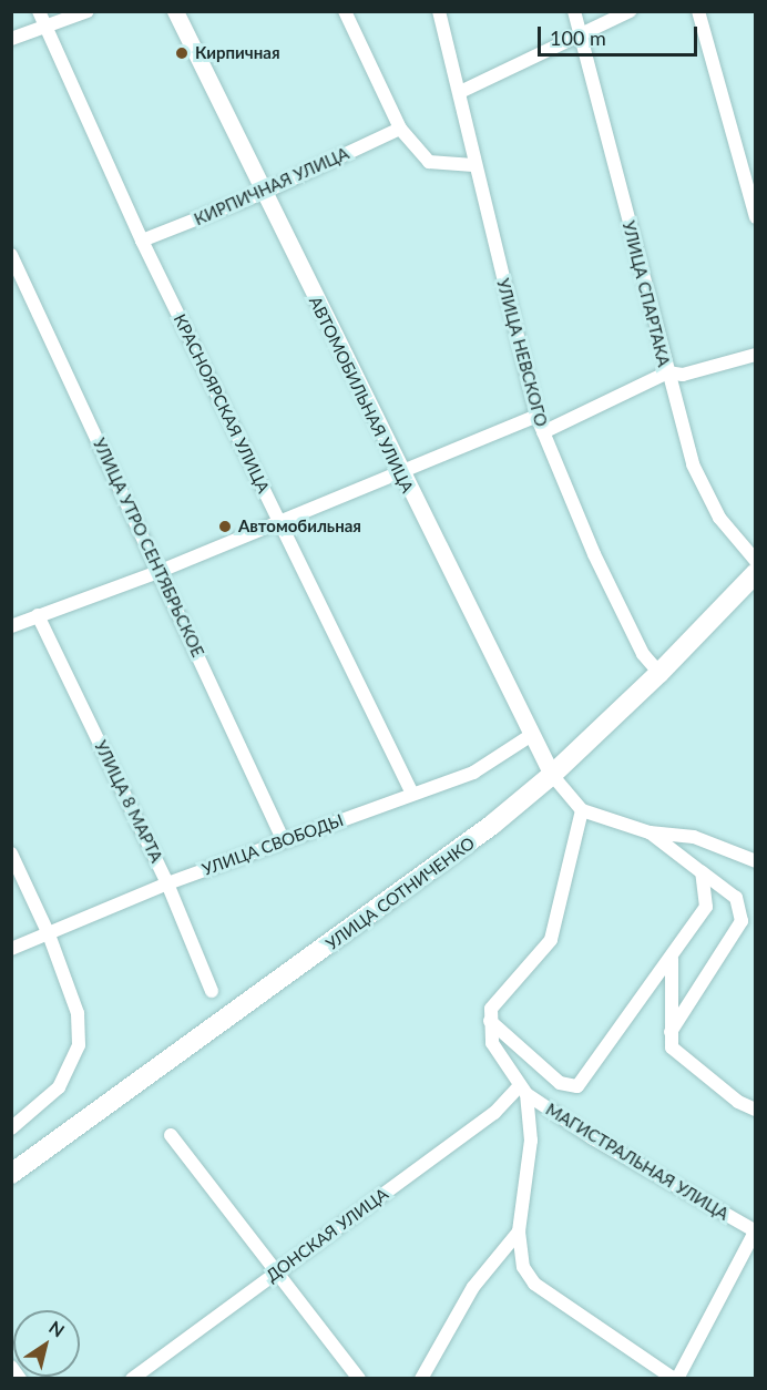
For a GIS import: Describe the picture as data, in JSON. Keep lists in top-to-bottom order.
{
  "streets": {
    "main road": ["УЛИЦА СОТНИЧЕНКО"],
    "street": [
      "КИРПИЧНАЯ УЛИЦА",
      "УЛИЦА СПАРТАКА",
      "УЛИЦА НЕВСКОГО",
      "АВТОМОБИЛЬНАЯ УЛИЦА",
      "КРАСНОЯРСКАЯ УЛИЦА",
      "УЛИЦА УТРО СЕНТЯБРЬСКОЕ",
      "УЛИЦА 8 МАРТА",
      "УЛИЦА СВОБОДЫ",
      "МАГИСТРАЛЬНАЯ УЛИЦА",
      "ДОНСКАЯ УЛИЦА"
    ]
  },
  "crossings": [
    ["КИРПИЧНАЯ УЛИЦА", "АВТОМОБИЛЬНАЯ УЛИЦА"],
    ["КИРПИЧНАЯ УЛИЦА", "КРАСНОЯРСКАЯ УЛИЦА"],
    ["УЛИЦА НЕВСКОГО", "УЛИЦА СОТНИЧЕНКО"],
    ["АВТОМОБИЛЬНАЯ УЛИЦА", "УЛИЦА СВОБОДЫ"],
    ["АВТОМОБИЛЬНАЯ УЛИЦА", "УЛИЦА СОТНИЧЕНКО"],
    ["КРАСНОЯРСКАЯ УЛИЦА", "УЛИЦА СВОБОДЫ"],
    ["УЛИЦА УТРО СЕНТЯБРЬСКОЕ", "УЛИЦА СВОБОДЫ"],
    ["УЛИЦА 8 МАРТА", "УЛИЦА СВОБОДЫ"],
    ["МАГИСТРАЛЬНАЯ УЛИЦА", "ДОНСКАЯ УЛИЦА"]
  ],
  "places": ["Кирпичная", "Автомобильная"],
  "scale_bar": "100 m",
  "north": "top right"
}
